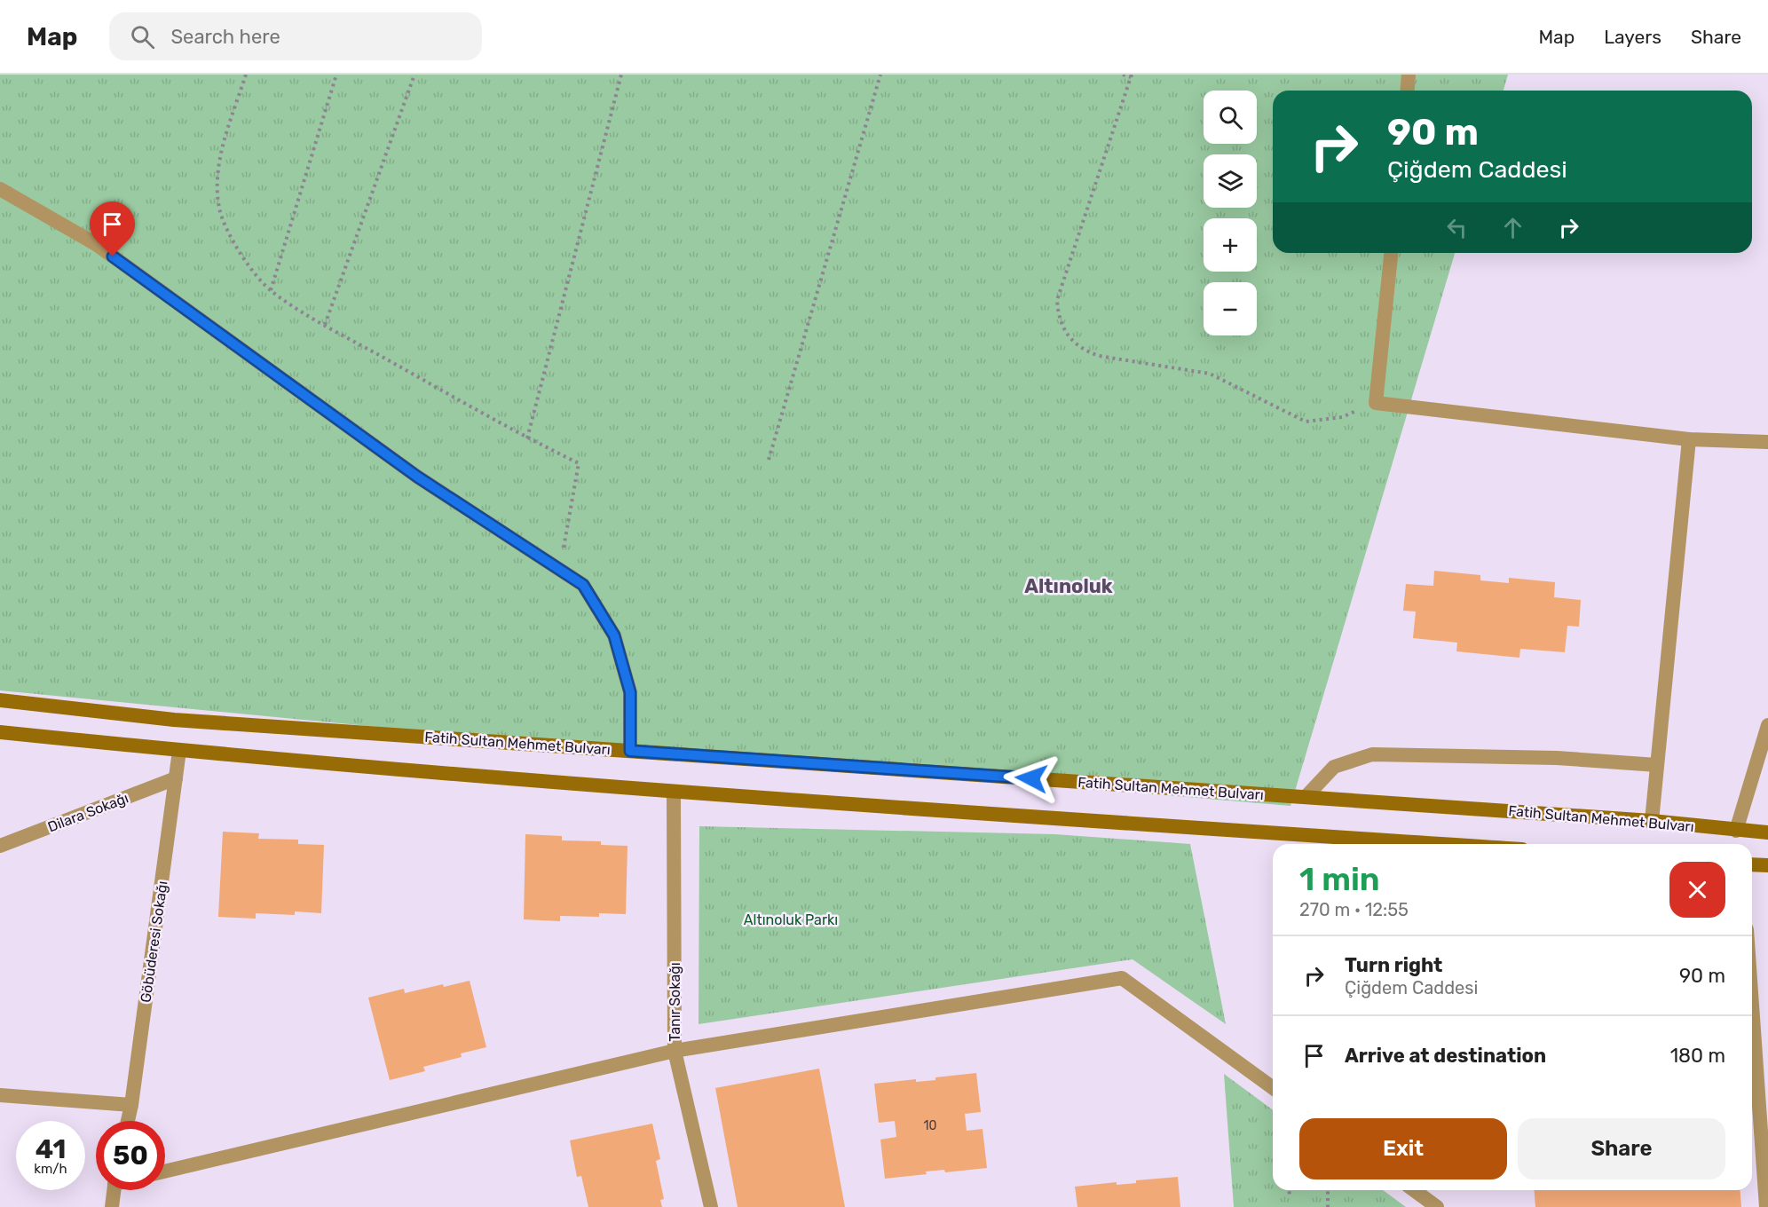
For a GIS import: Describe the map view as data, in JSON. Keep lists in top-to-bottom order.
{
  "streets": {
    "main road": ["Fatih Sultan Mehmet Bulvarı"],
    "street": ["Dilara Sokağı", "Göbüderesi Sokağı", "Tanır Sokağı"]
  },
  "crossings": [
    ["Dilara Sokağı", "Göbüderesi Sokağı"]
  ],
  "districts": ["Altınoluk"],
  "parks": ["Altınoluk Parkı"],
  "house_numbers": ["10"],
  "page": {
    "header": "Map",
    "search": "Search here",
    "nav": ["Map", "Layers", "Share"],
    "map_buttons": ["+", "−"],
    "turn": ["90 m", "Çiğdem Caddesi"],
    "heading": ["1 min", "270 m · 12:55"],
    "list": [
      {
        "name": "Turn right",
        "note": "Çiğdem Caddesi",
        "value": "90 m"
      },
      {
        "name": "Arrive at destination",
        "value": "180 m"
      }
    ],
    "buttons": ["Exit", "Share"],
    "speed": "41 km/h",
    "limit": "50"
  }
}
